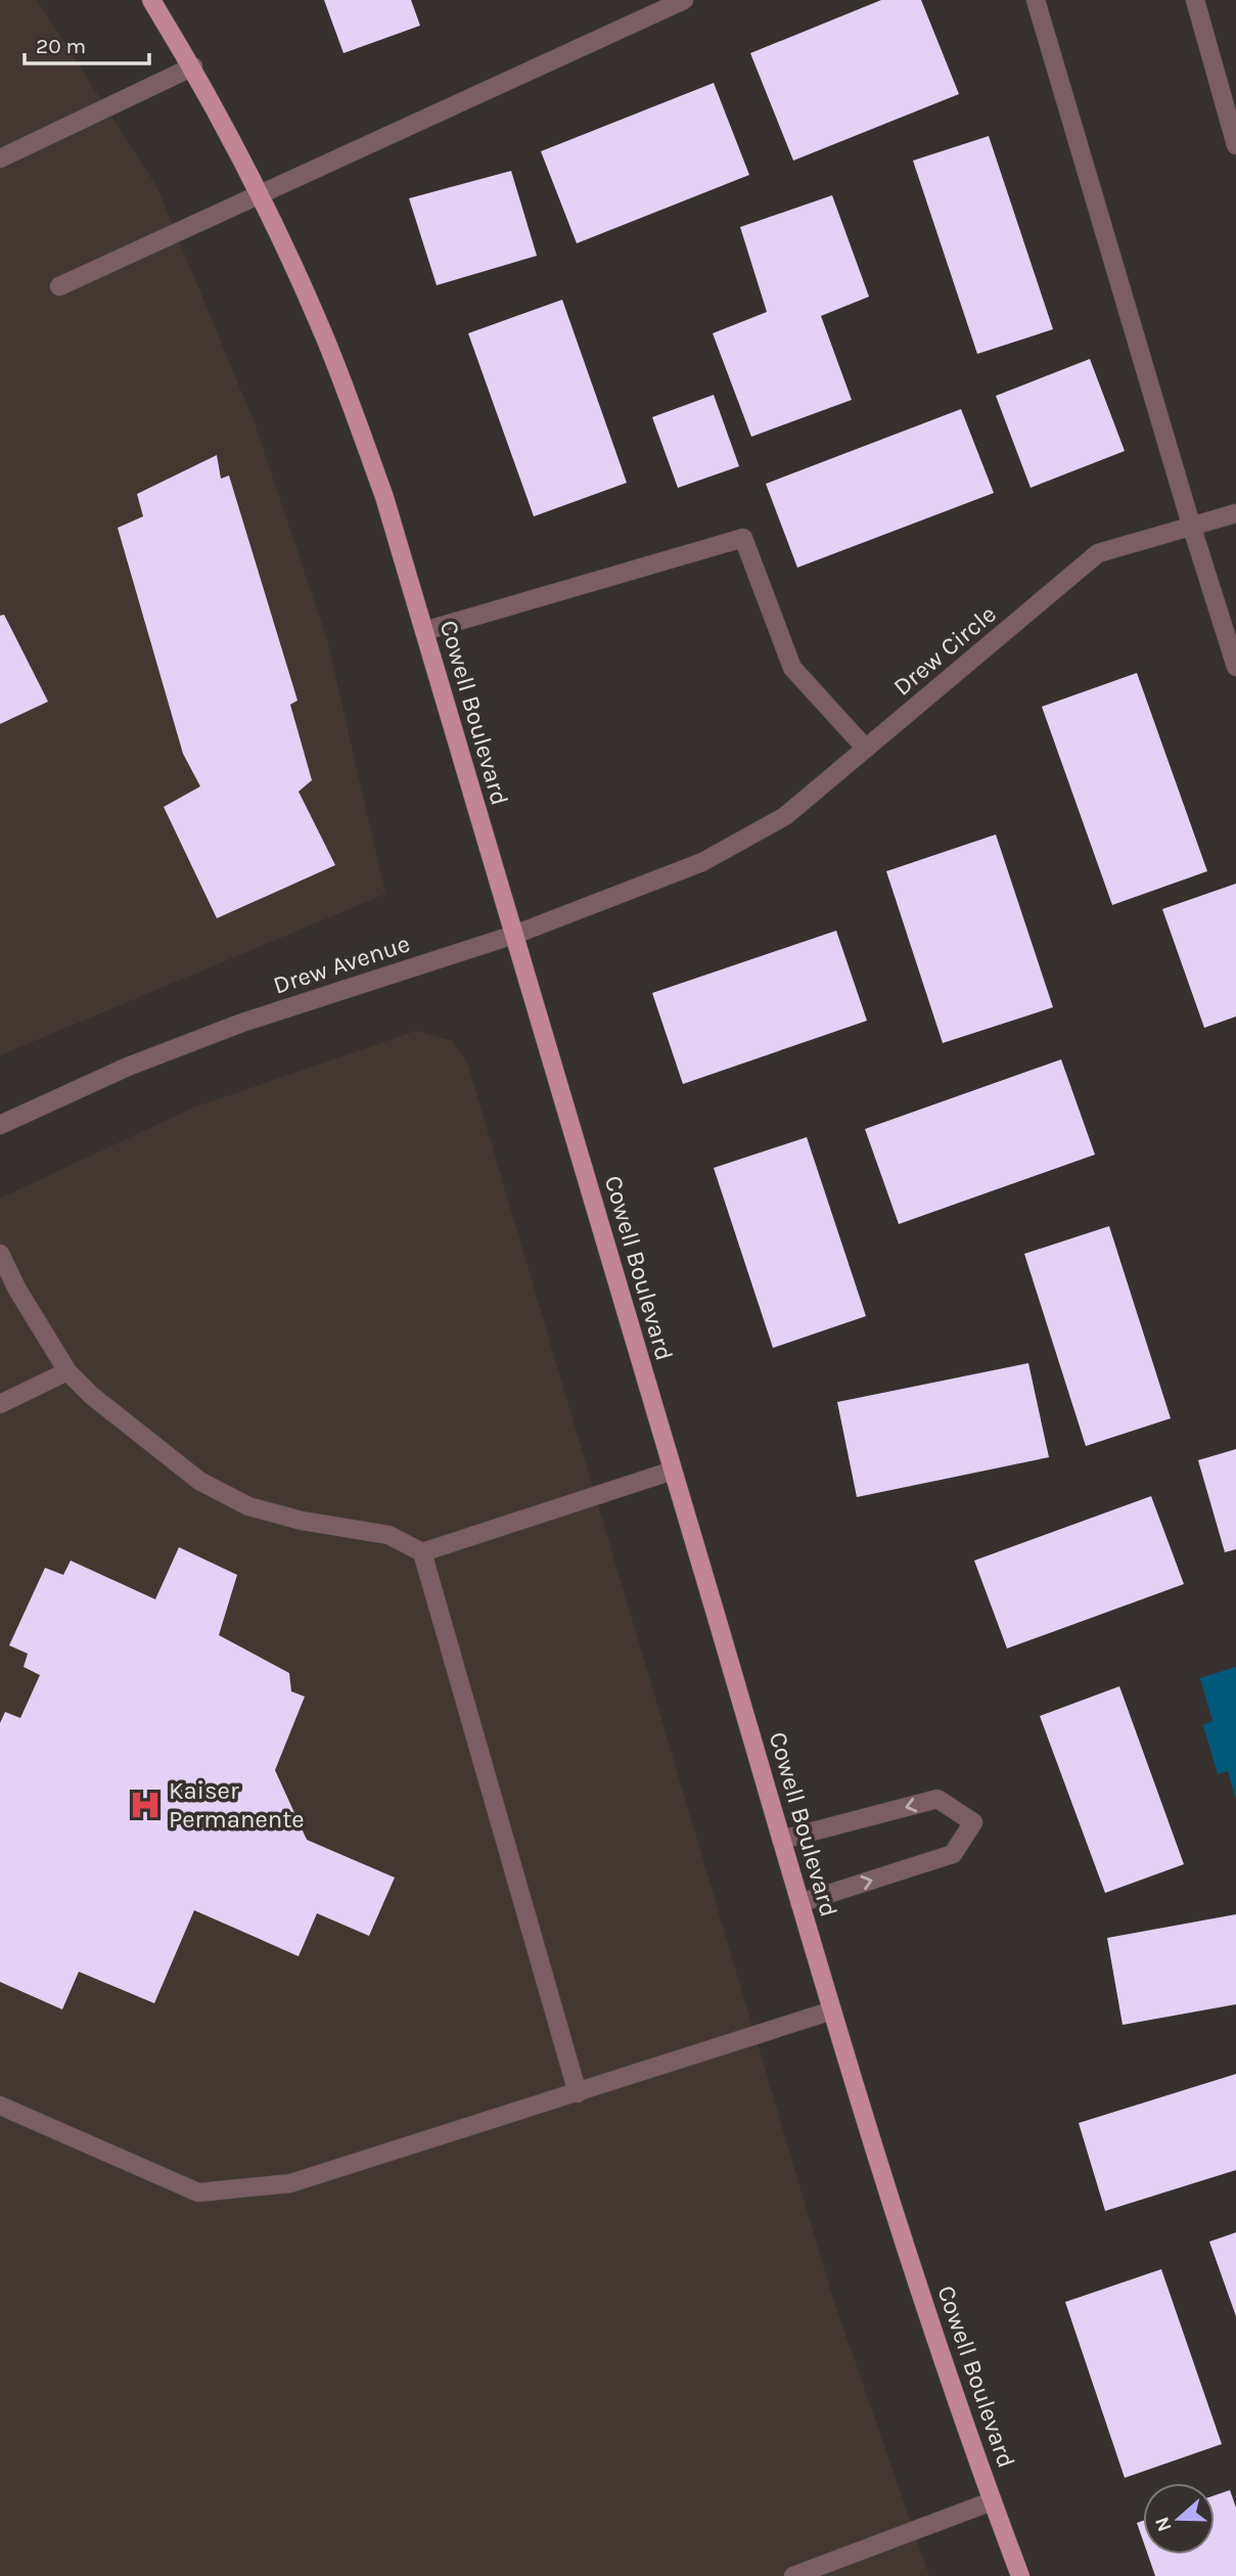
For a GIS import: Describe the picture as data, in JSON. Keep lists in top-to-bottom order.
{
  "streets": {
    "main road": ["Cowell Boulevard"],
    "street": ["Drew Circle", "Drew Avenue"]
  },
  "crossings": [
    ["Drew Circle", "Drew Avenue"],
    ["Cowell Boulevard", "Drew Avenue"]
  ],
  "places": {
    "hospital": ["Kaiser Permanente"]
  },
  "scale_bar": "20 m",
  "north": "left"
}
